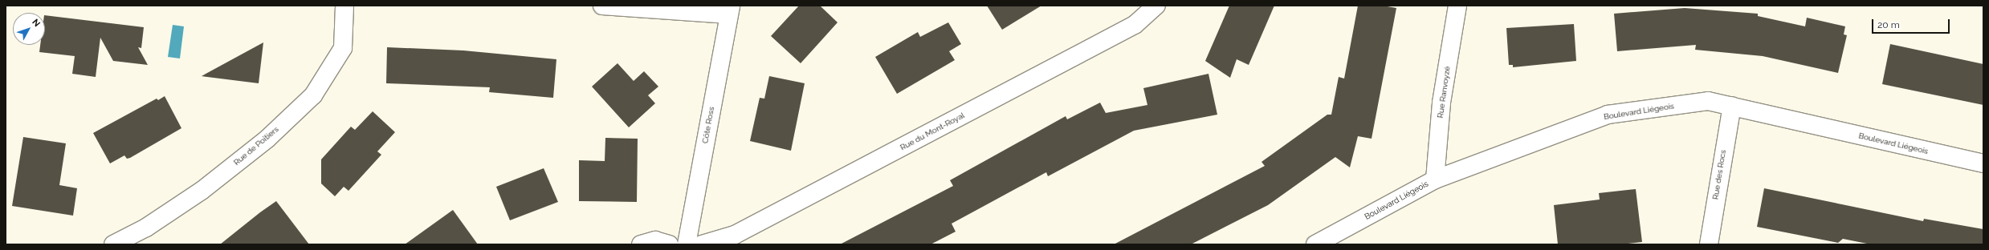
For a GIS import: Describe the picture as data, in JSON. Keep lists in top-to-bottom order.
{
  "streets": {
    "street": [
      "Rue Ranvoyzé",
      "Boulevard Liégeois",
      "Côte Ross",
      "Rue du Mont-Royal",
      "Rue de Poitiers",
      "Rue des Rocs"
    ]
  },
  "crossings": [
    ["Rue Ranvoyzé", "Boulevard Liégeois"],
    ["Boulevard Liégeois", "Rue des Rocs"]
  ],
  "scale_bar": "20 m",
  "north": "top right"
}
